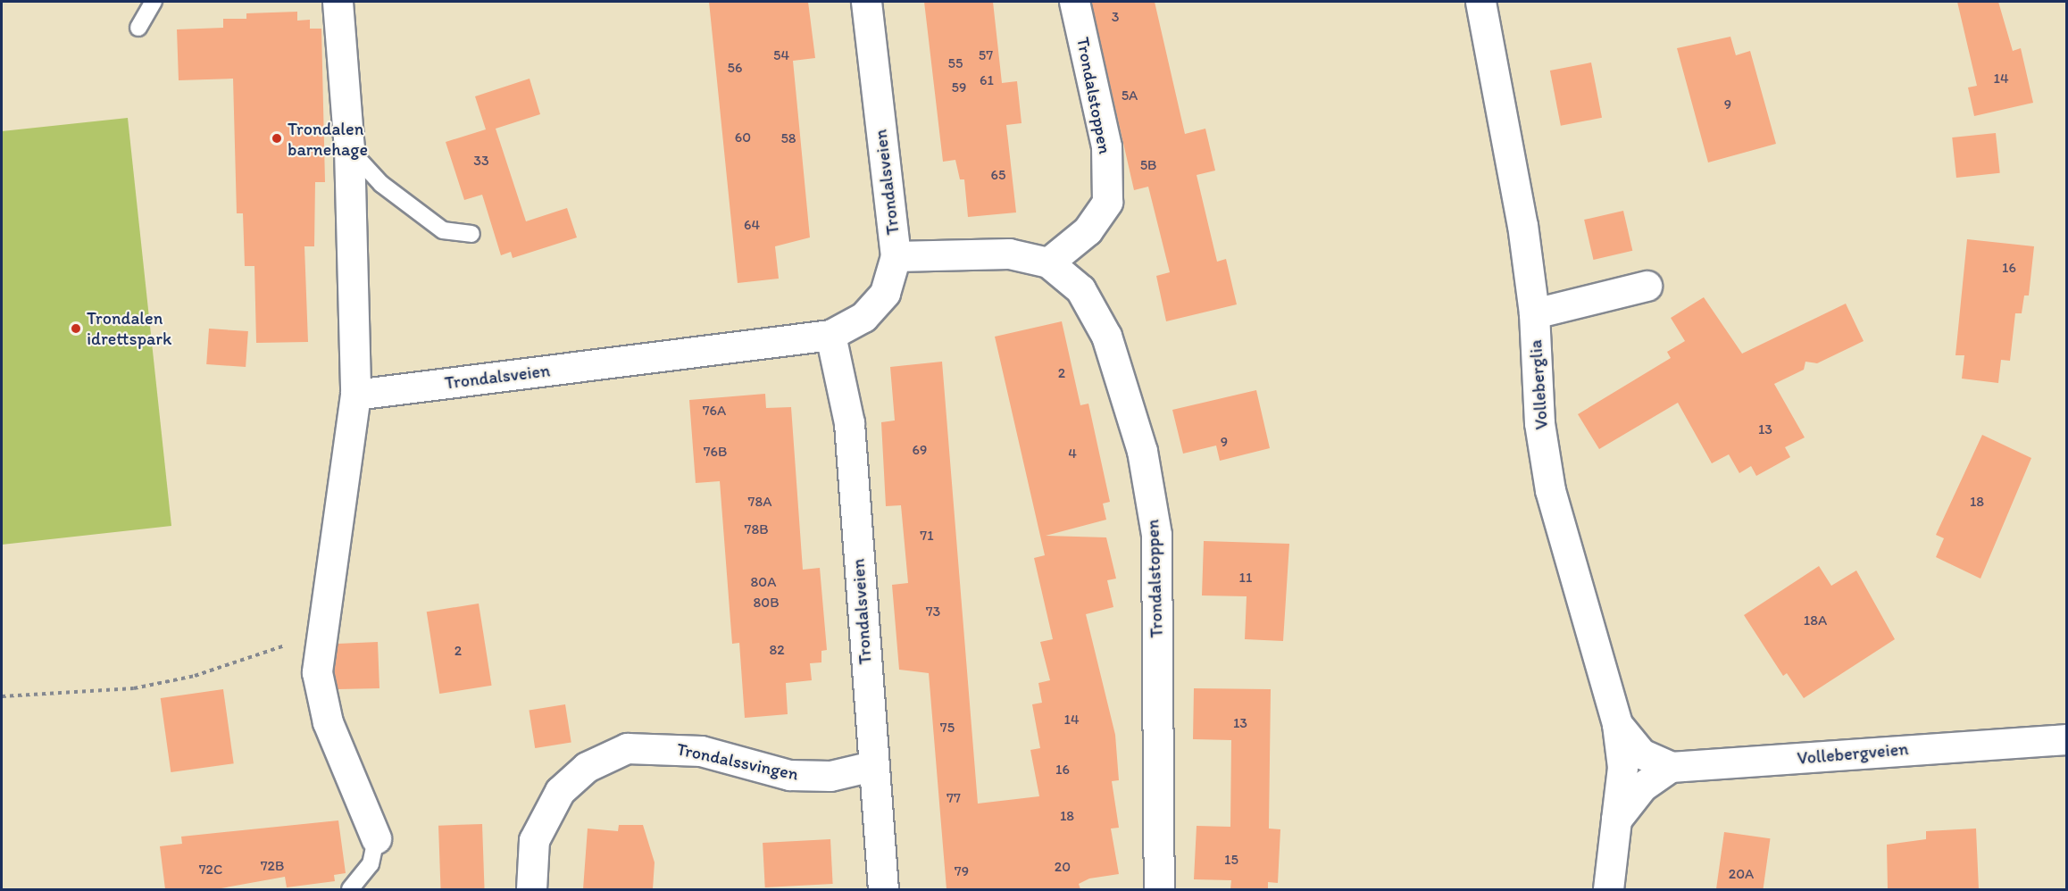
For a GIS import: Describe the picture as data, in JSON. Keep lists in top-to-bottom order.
{
  "streets": {
    "street": [
      "Trondalstoppen",
      "Trondalsveien",
      "Volleberglia",
      "Vollebergveien",
      "Trondalssvingen"
    ]
  },
  "crossings": [
    ["Trondalstoppen", "Trondalsveien"],
    ["Trondalsveien", "Trondalssvingen"],
    ["Volleberglia", "Vollebergveien"]
  ],
  "places": ["Trondalen barnehage", "Trondalen idrettspark"],
  "house_numbers": [
    "3",
    "54",
    "57",
    "55",
    "56",
    "14",
    "61",
    "59",
    "5A",
    "9",
    "60",
    "58",
    "33",
    "5B",
    "65",
    "64",
    "16",
    "2",
    "76A",
    "13",
    "9",
    "69",
    "76B",
    "4",
    "78A",
    "18",
    "78B",
    "71",
    "11",
    "80A",
    "80B",
    "73",
    "18A",
    "82",
    "2",
    "14",
    "13",
    "75",
    "16",
    "77",
    "18",
    "15",
    "72B",
    "20",
    "72C",
    "79",
    "20A"
  ]
}
